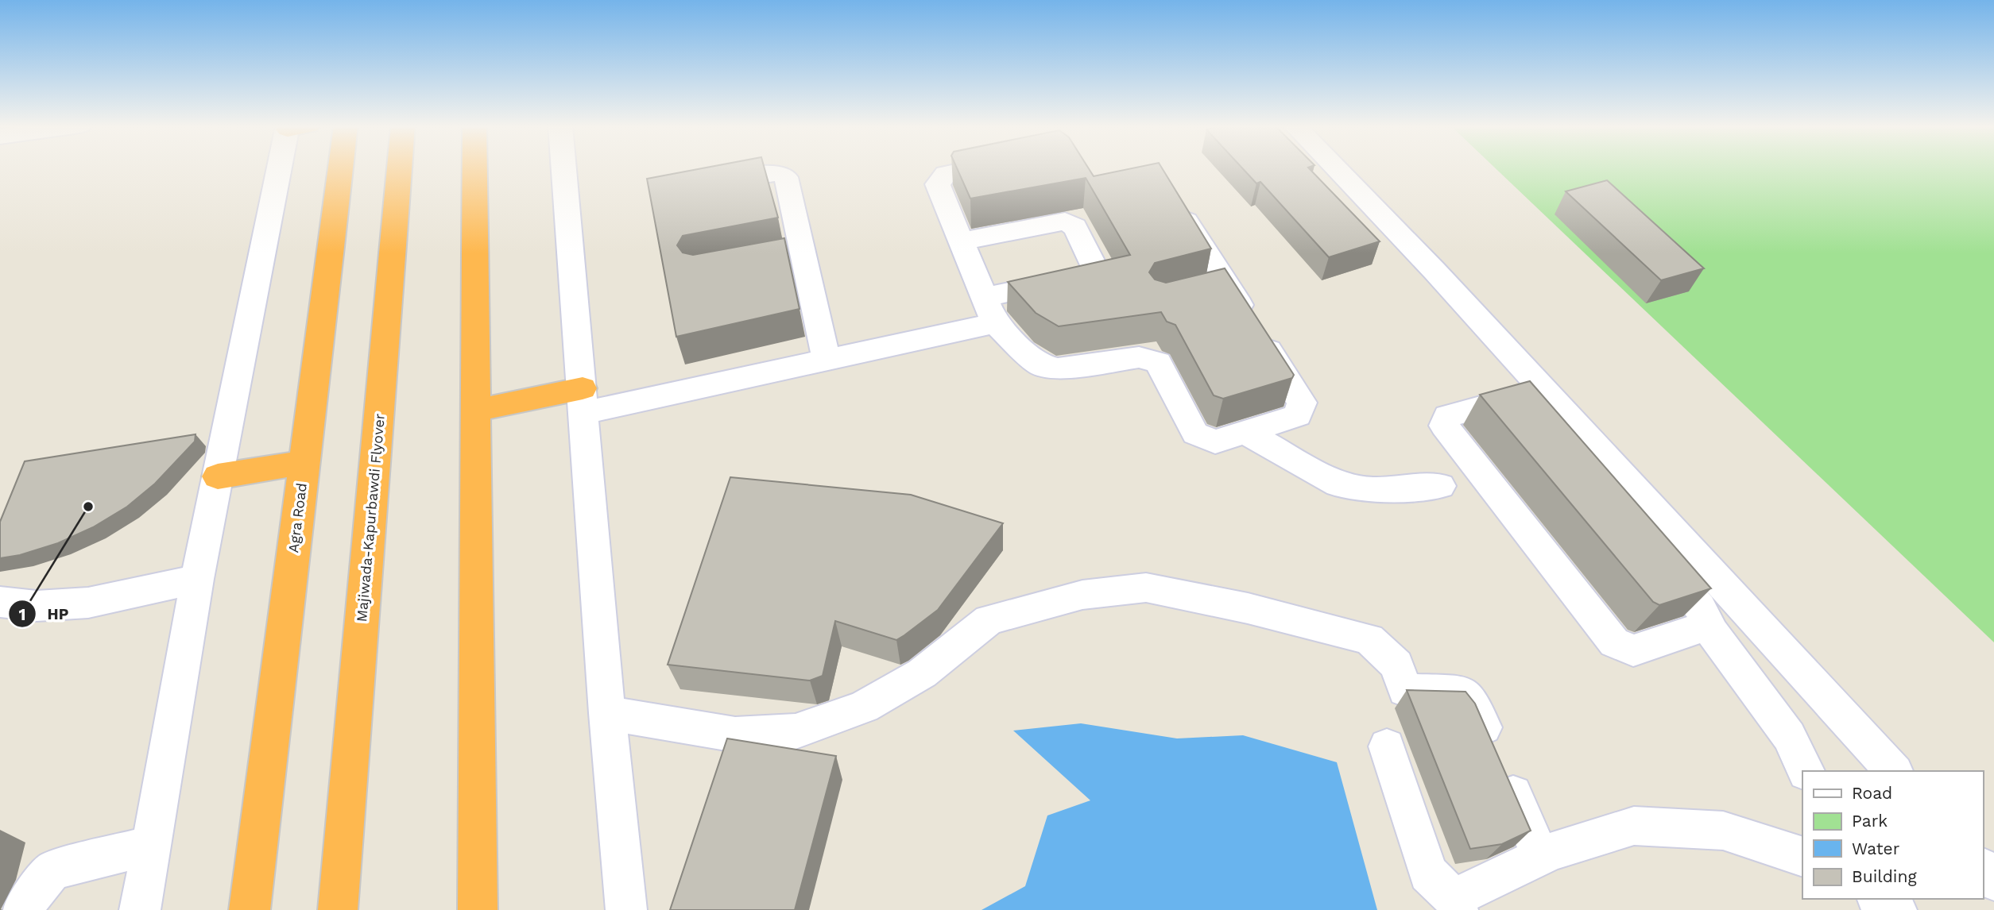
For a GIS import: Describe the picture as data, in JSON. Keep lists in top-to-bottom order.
{
  "streets": {
    "highway": ["Agra Road", "Majiwada-Kapurbawdi Flyover"]
  },
  "places": ["HP"],
  "legend": [
    "Road",
    "Park",
    "Water",
    "Building"
  ]
}
